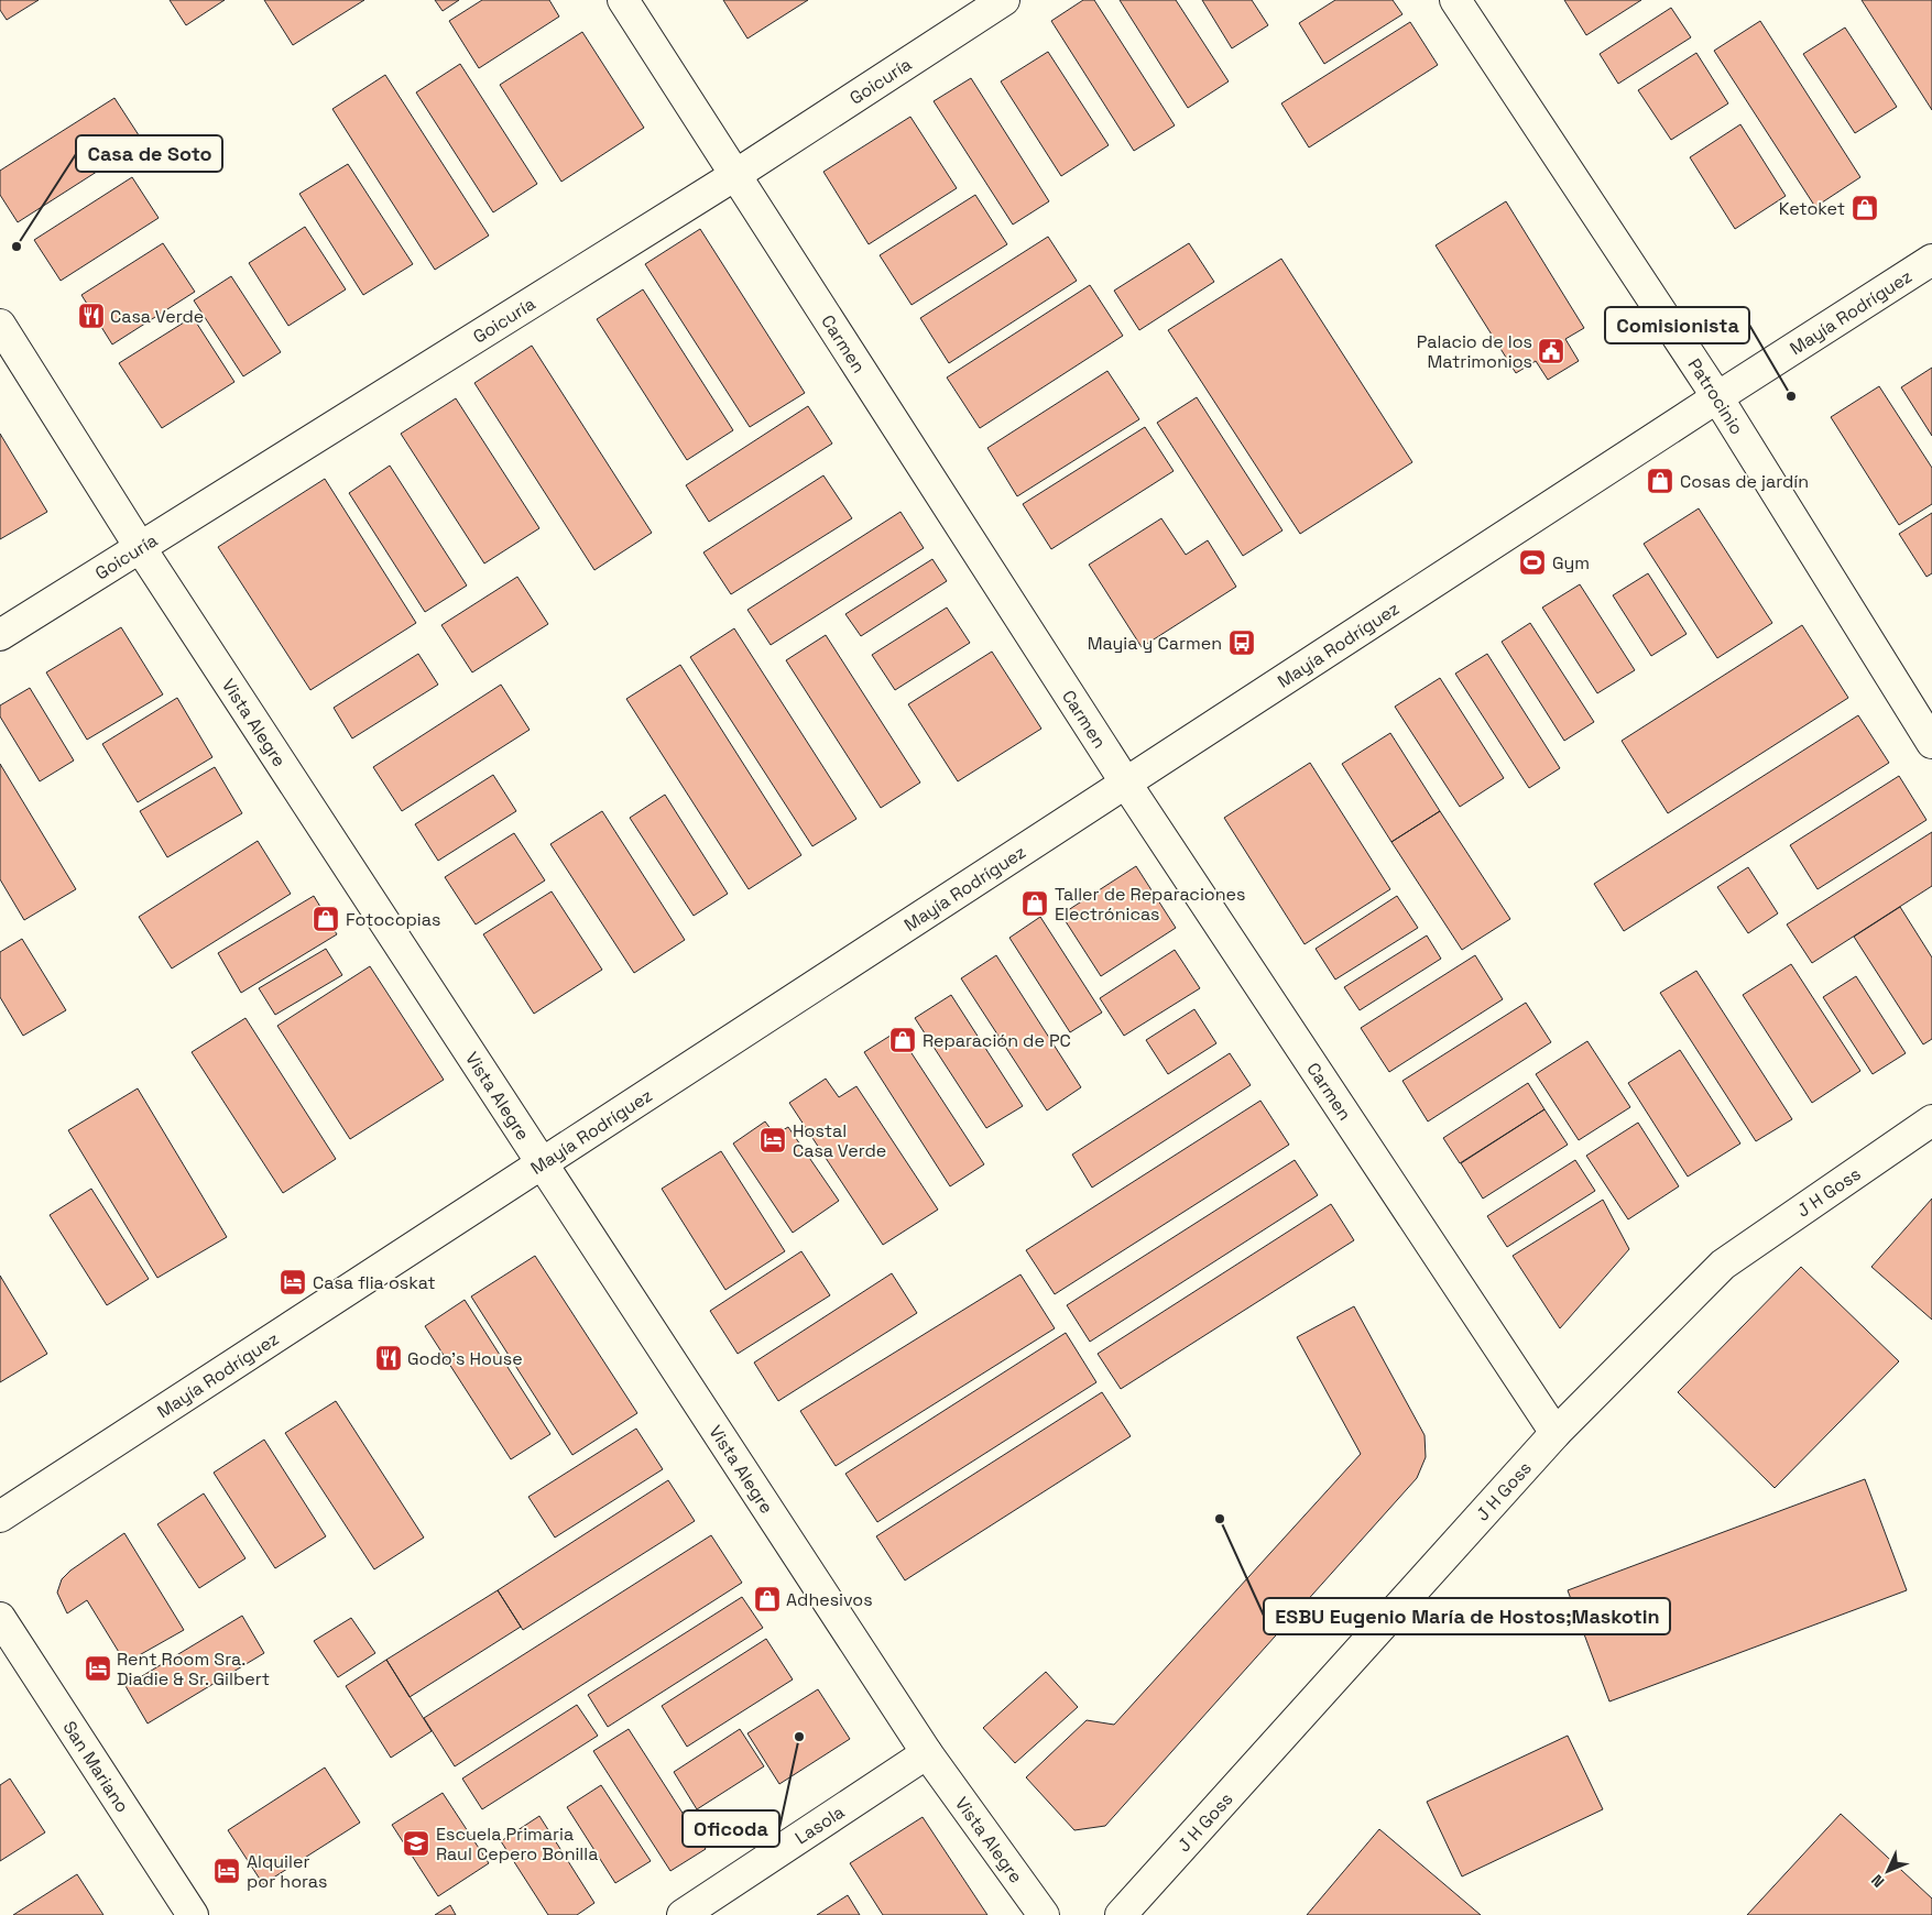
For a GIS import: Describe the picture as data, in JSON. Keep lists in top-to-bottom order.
{
  "streets": {
    "street": [
      "Goicuría",
      "Mayía Rodríguez",
      "Carmen",
      "Patrocinio",
      "Vista Alegre",
      "J H Goss",
      "San Mariano",
      "Lasola"
    ]
  },
  "crossings": [
    ["Goicuría", "Carmen"],
    ["Goicuría", "Vista Alegre"],
    ["Mayía Rodríguez", "Carmen"],
    ["Mayía Rodríguez", "Patrocinio"],
    ["Mayía Rodríguez", "Vista Alegre"],
    ["Carmen", "J H Goss"],
    ["Vista Alegre", "Lasola"]
  ],
  "places": {
    "shop": [
      "Ketoket",
      "Cosas de jardín",
      "Taller de Reparaciones Electrónicas",
      "Fotocopias",
      "Reparación de PC",
      "Adhesivos"
    ],
    "other": [
      "Casa de Soto",
      "Comisionista",
      "ESBU Eugenio María de Hostos;Maskotin",
      "Oficoda"
    ],
    "restaurant": ["Casa Verde", "Godo’s House"],
    "public building": ["Palacio de los Matrimonios"],
    "sports": ["Gym"],
    "bus stop": ["Mayia y Carmen"],
    "hotel": [
      "Hostal Casa Verde",
      "Casa flia oskat",
      "Rent Room Sra. Diadie & Sr. Gilbert",
      "Alquiler por horas"
    ],
    "school or university": ["Escuela Primaria Raul Cepero Bonilla"]
  },
  "north": "bottom left"
}
